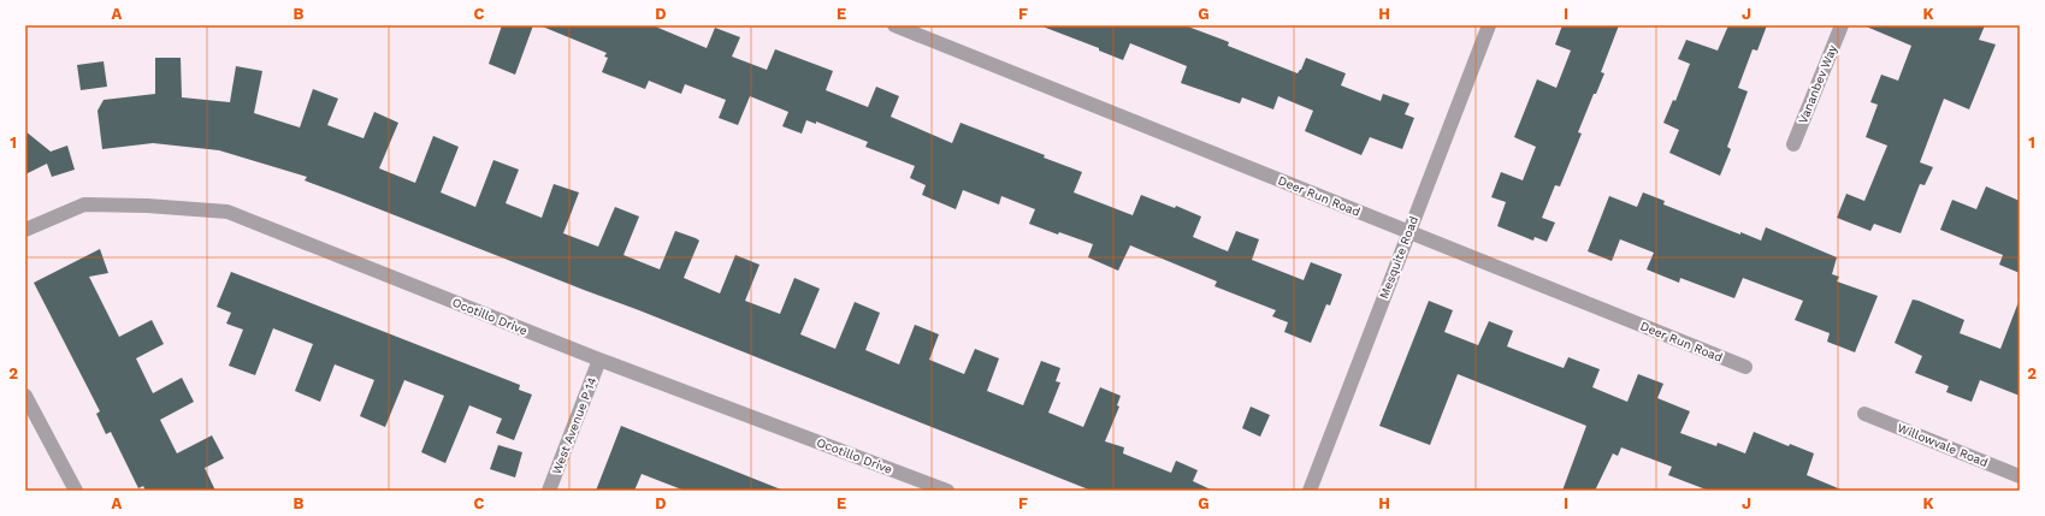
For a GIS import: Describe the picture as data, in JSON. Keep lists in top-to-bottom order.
{
  "streets": {
    "street": [
      "Vananbev Way",
      "Deer Run Road",
      "Mesquite Road",
      "Ocotillo Drive",
      "West Avenue P 14",
      "Willowvale Road"
    ]
  },
  "crossings": [
    ["Deer Run Road", "Mesquite Road"],
    ["Ocotillo Drive", "West Avenue P 14"]
  ],
  "grid": {
    "columns": [
      "A",
      "B",
      "C",
      "D",
      "E",
      "F",
      "G",
      "H",
      "I",
      "J",
      "K"
    ],
    "rows": ["1", "2"]
  }
}
